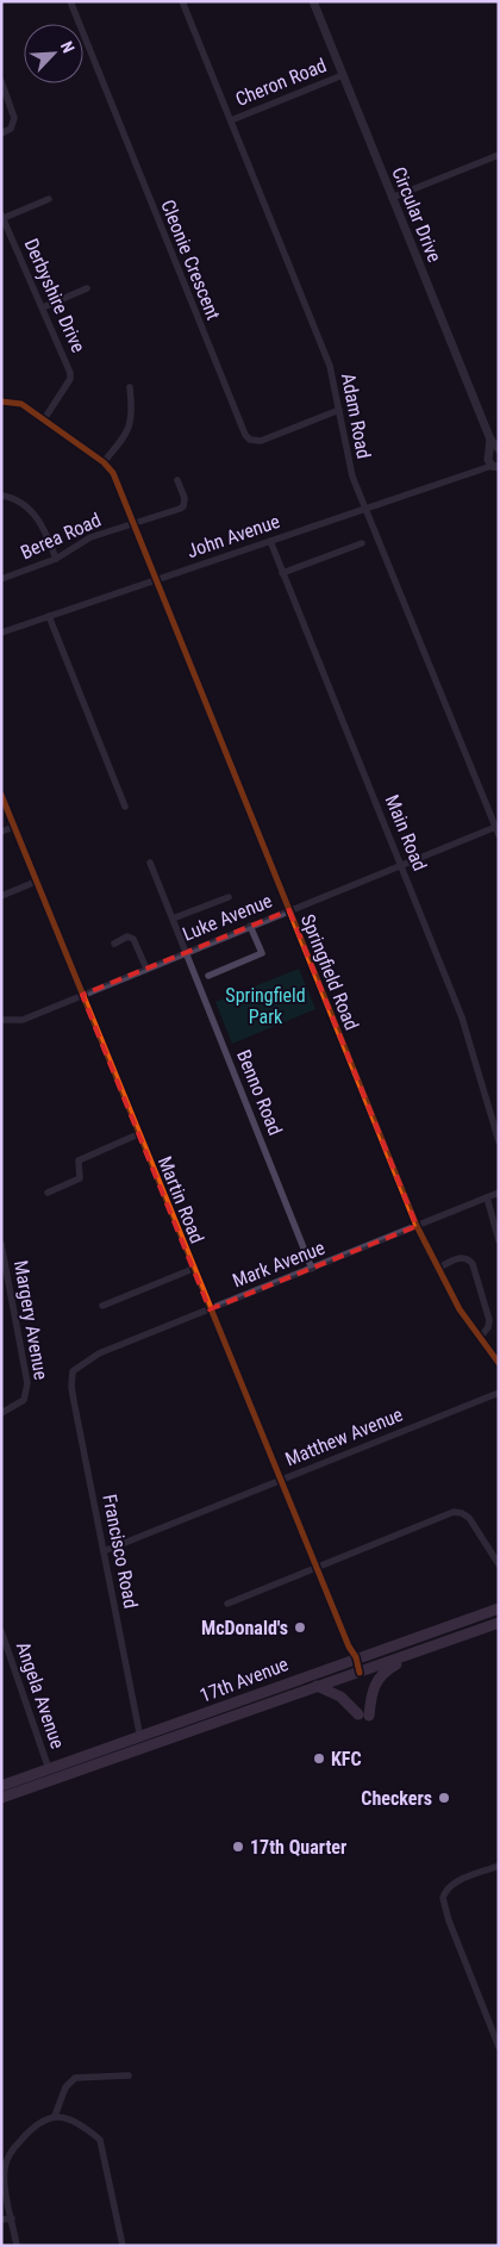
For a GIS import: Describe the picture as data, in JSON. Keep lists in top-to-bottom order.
{
  "streets": {
    "main road": ["17th Avenue"],
    "street": [
      "Cheron Road",
      "Circular Drive",
      "Cleonie Crescent",
      "Derbyshire Drive",
      "Adam Road",
      "Berea Road",
      "John Avenue",
      "Main Road",
      "Luke Avenue",
      "Springfield Road",
      "Benno Road",
      "Martin Road",
      "Mark Avenue",
      "Margery Avenue",
      "Matthew Avenue",
      "Francisco Road",
      "Angela Avenue"
    ]
  },
  "crossings": [
    ["Cheron Road", "Circular Drive"],
    ["Cheron Road", "Adam Road"],
    ["Cleonie Crescent", "Adam Road"],
    ["Adam Road", "John Avenue"],
    ["Adam Road", "Luke Avenue"],
    ["Berea Road", "Springfield Road"],
    ["John Avenue", "Main Road"],
    ["John Avenue", "Springfield Road"],
    ["Main Road", "Luke Avenue"],
    ["Luke Avenue", "Springfield Road"],
    ["Luke Avenue", "Benno Road"],
    ["Luke Avenue", "Martin Road"],
    ["Springfield Road", "Mark Avenue"],
    ["Benno Road", "Mark Avenue"],
    ["Martin Road", "Mark Avenue"],
    ["Martin Road", "Matthew Avenue"],
    ["Martin Road", "17th Avenue"],
    ["Mark Avenue", "Francisco Road"],
    ["Matthew Avenue", "Francisco Road"],
    ["Francisco Road", "17th Avenue"],
    ["17th Avenue", "Angela Avenue"]
  ],
  "parks": ["Springfield Park"],
  "places": [
    "McDonald's",
    "KFC",
    "Checkers",
    "17th Quarter"
  ],
  "north": "top right"
}
